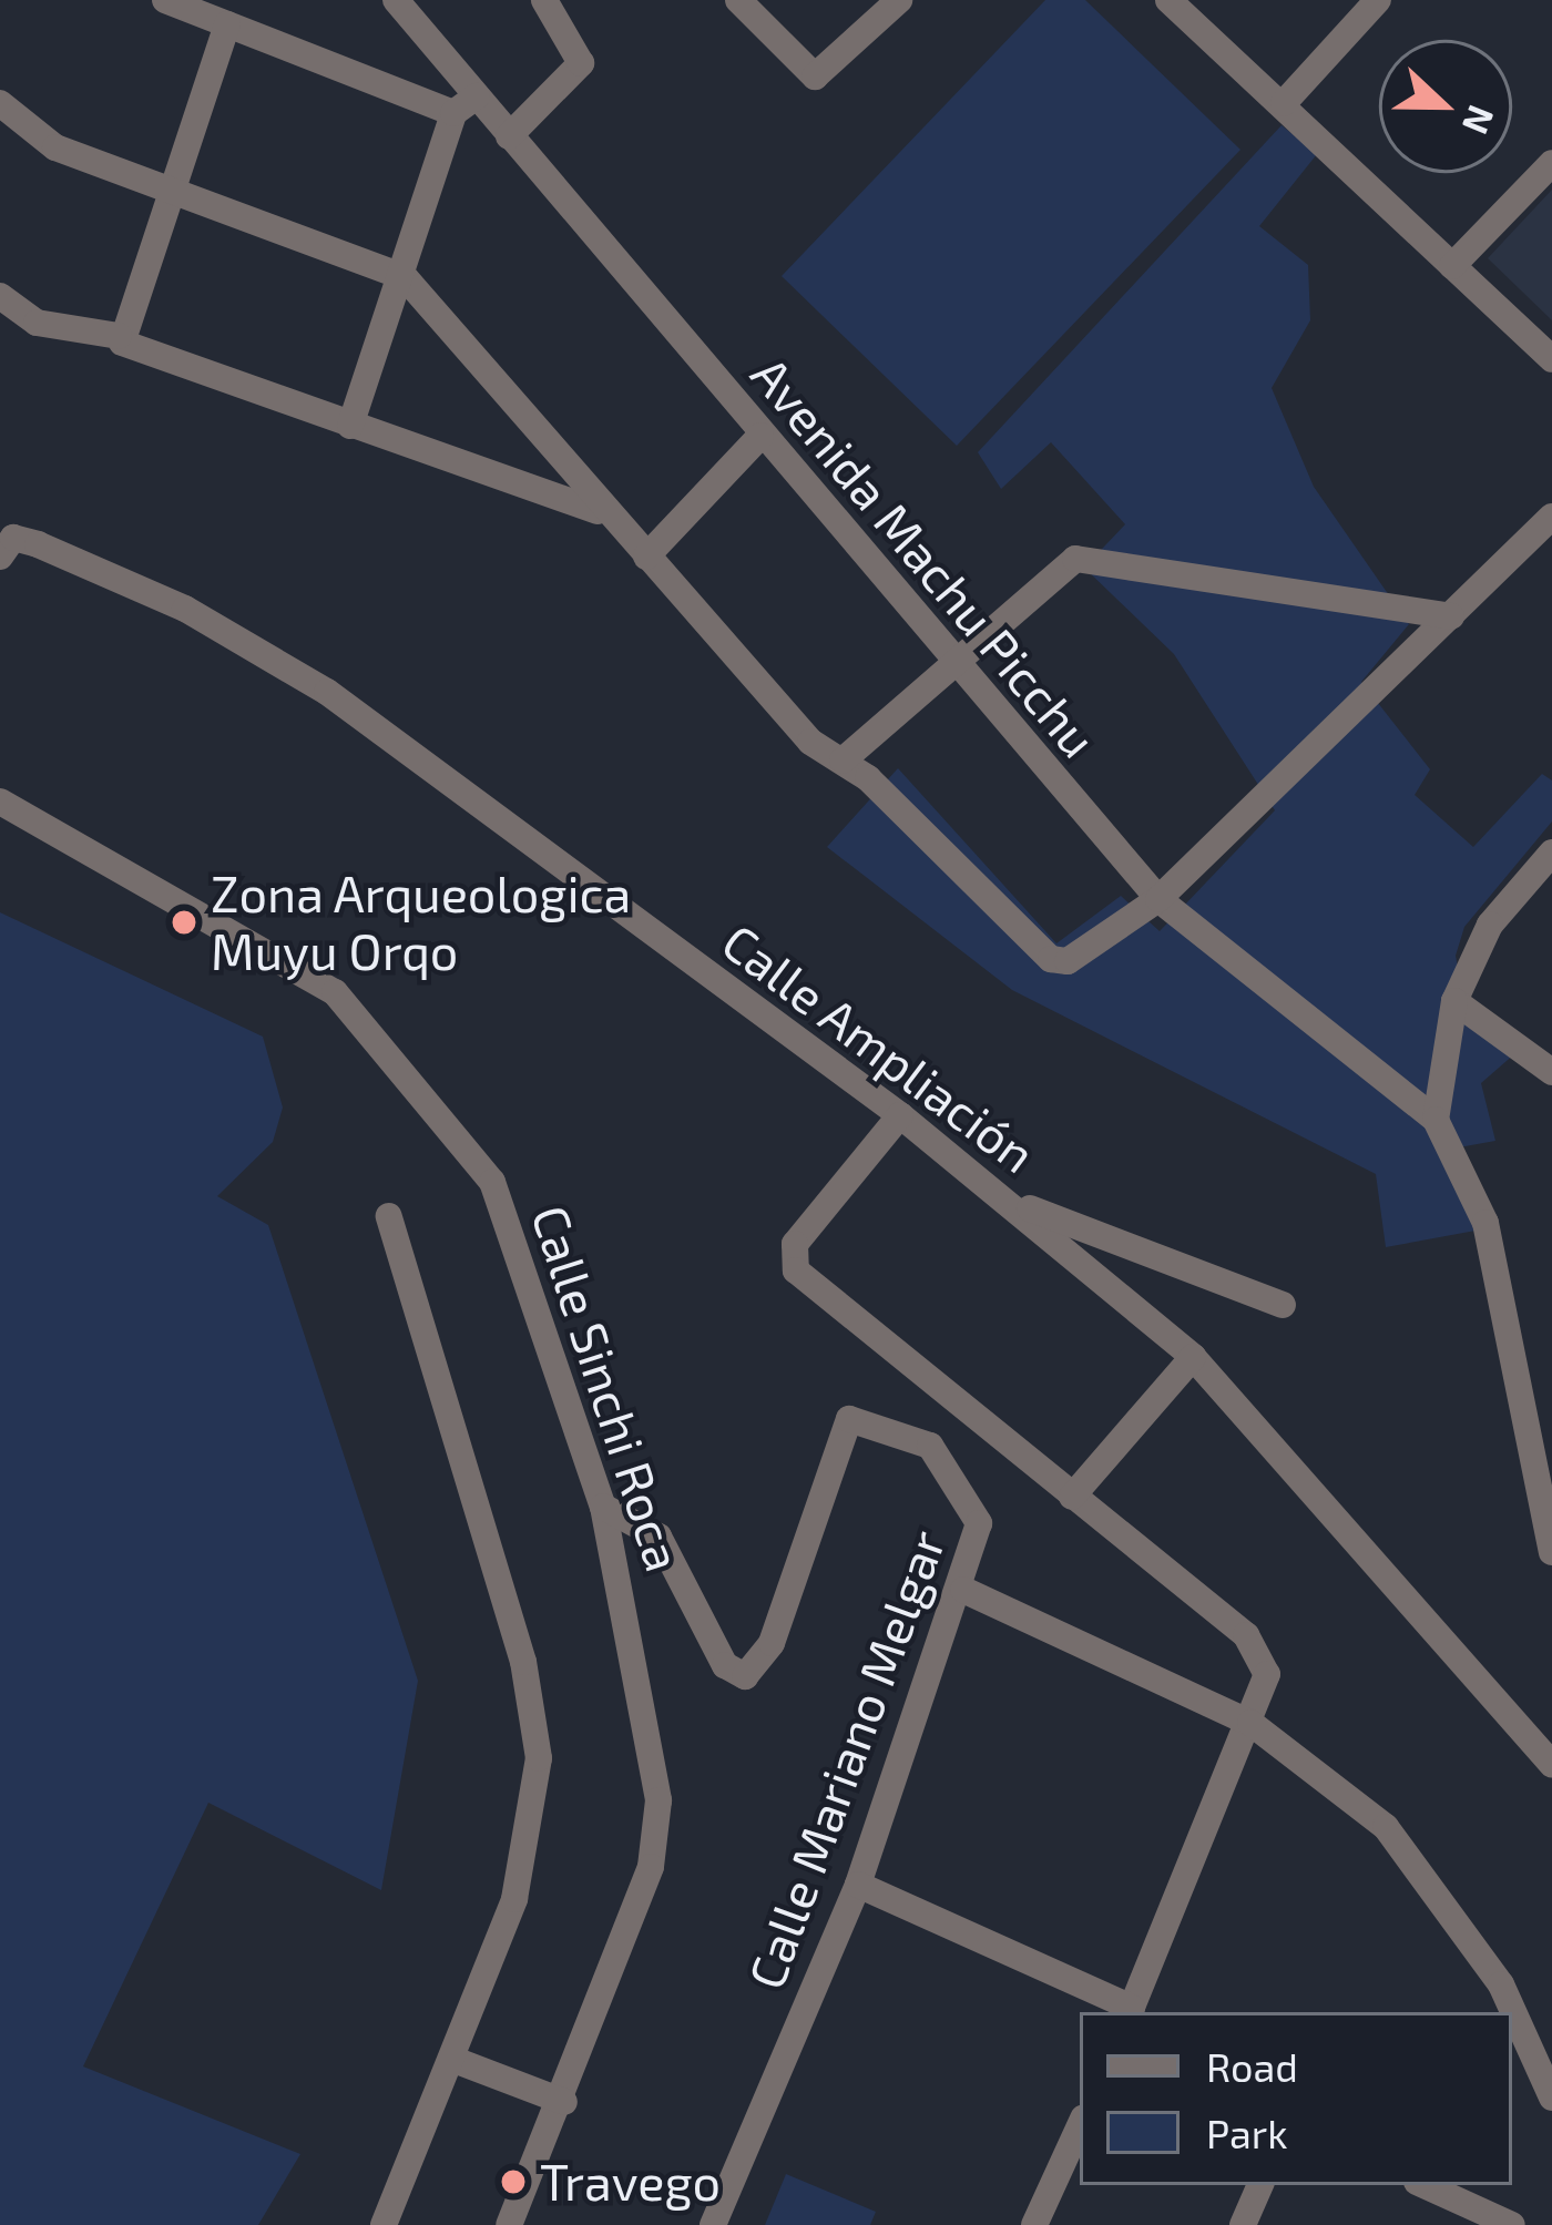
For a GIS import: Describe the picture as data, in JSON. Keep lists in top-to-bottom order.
{
  "streets": {
    "street": [
      "Avenida Machu Picchu",
      "Calle Ampliación",
      "Calle Sinchi Roca",
      "Calle Mariano Melgar"
    ]
  },
  "crossings": [
    ["Calle Sinchi Roca", "Calle Mariano Melgar"]
  ],
  "places": ["Zona Arqueologica Muyu Orqo", "Travego"],
  "legend": ["Road", "Park"],
  "north": "right"
}
